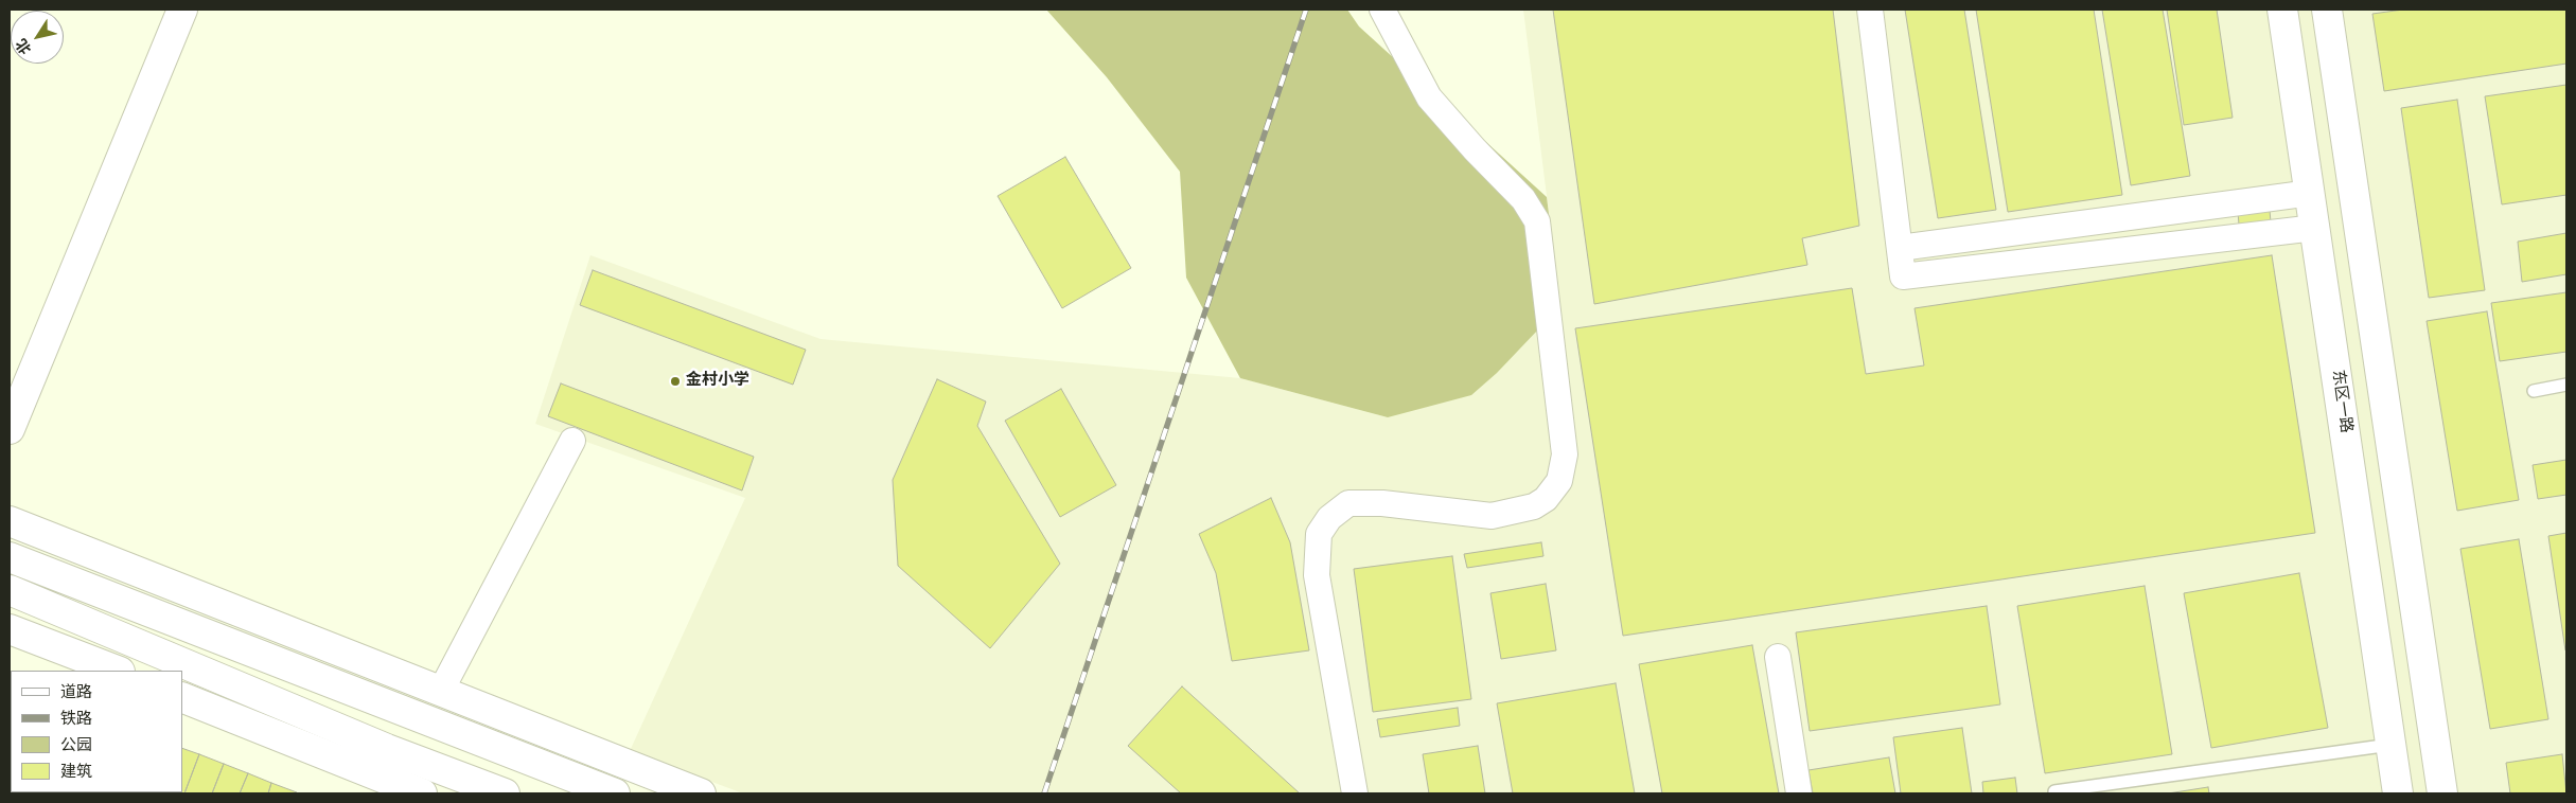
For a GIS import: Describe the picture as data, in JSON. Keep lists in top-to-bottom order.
{
  "streets": {
    "main road": ["东区一路"]
  },
  "places": ["金村小学"],
  "legend": [
    "道路",
    "铁路",
    "公园",
    "建筑"
  ],
  "north": "bottom left"
}
